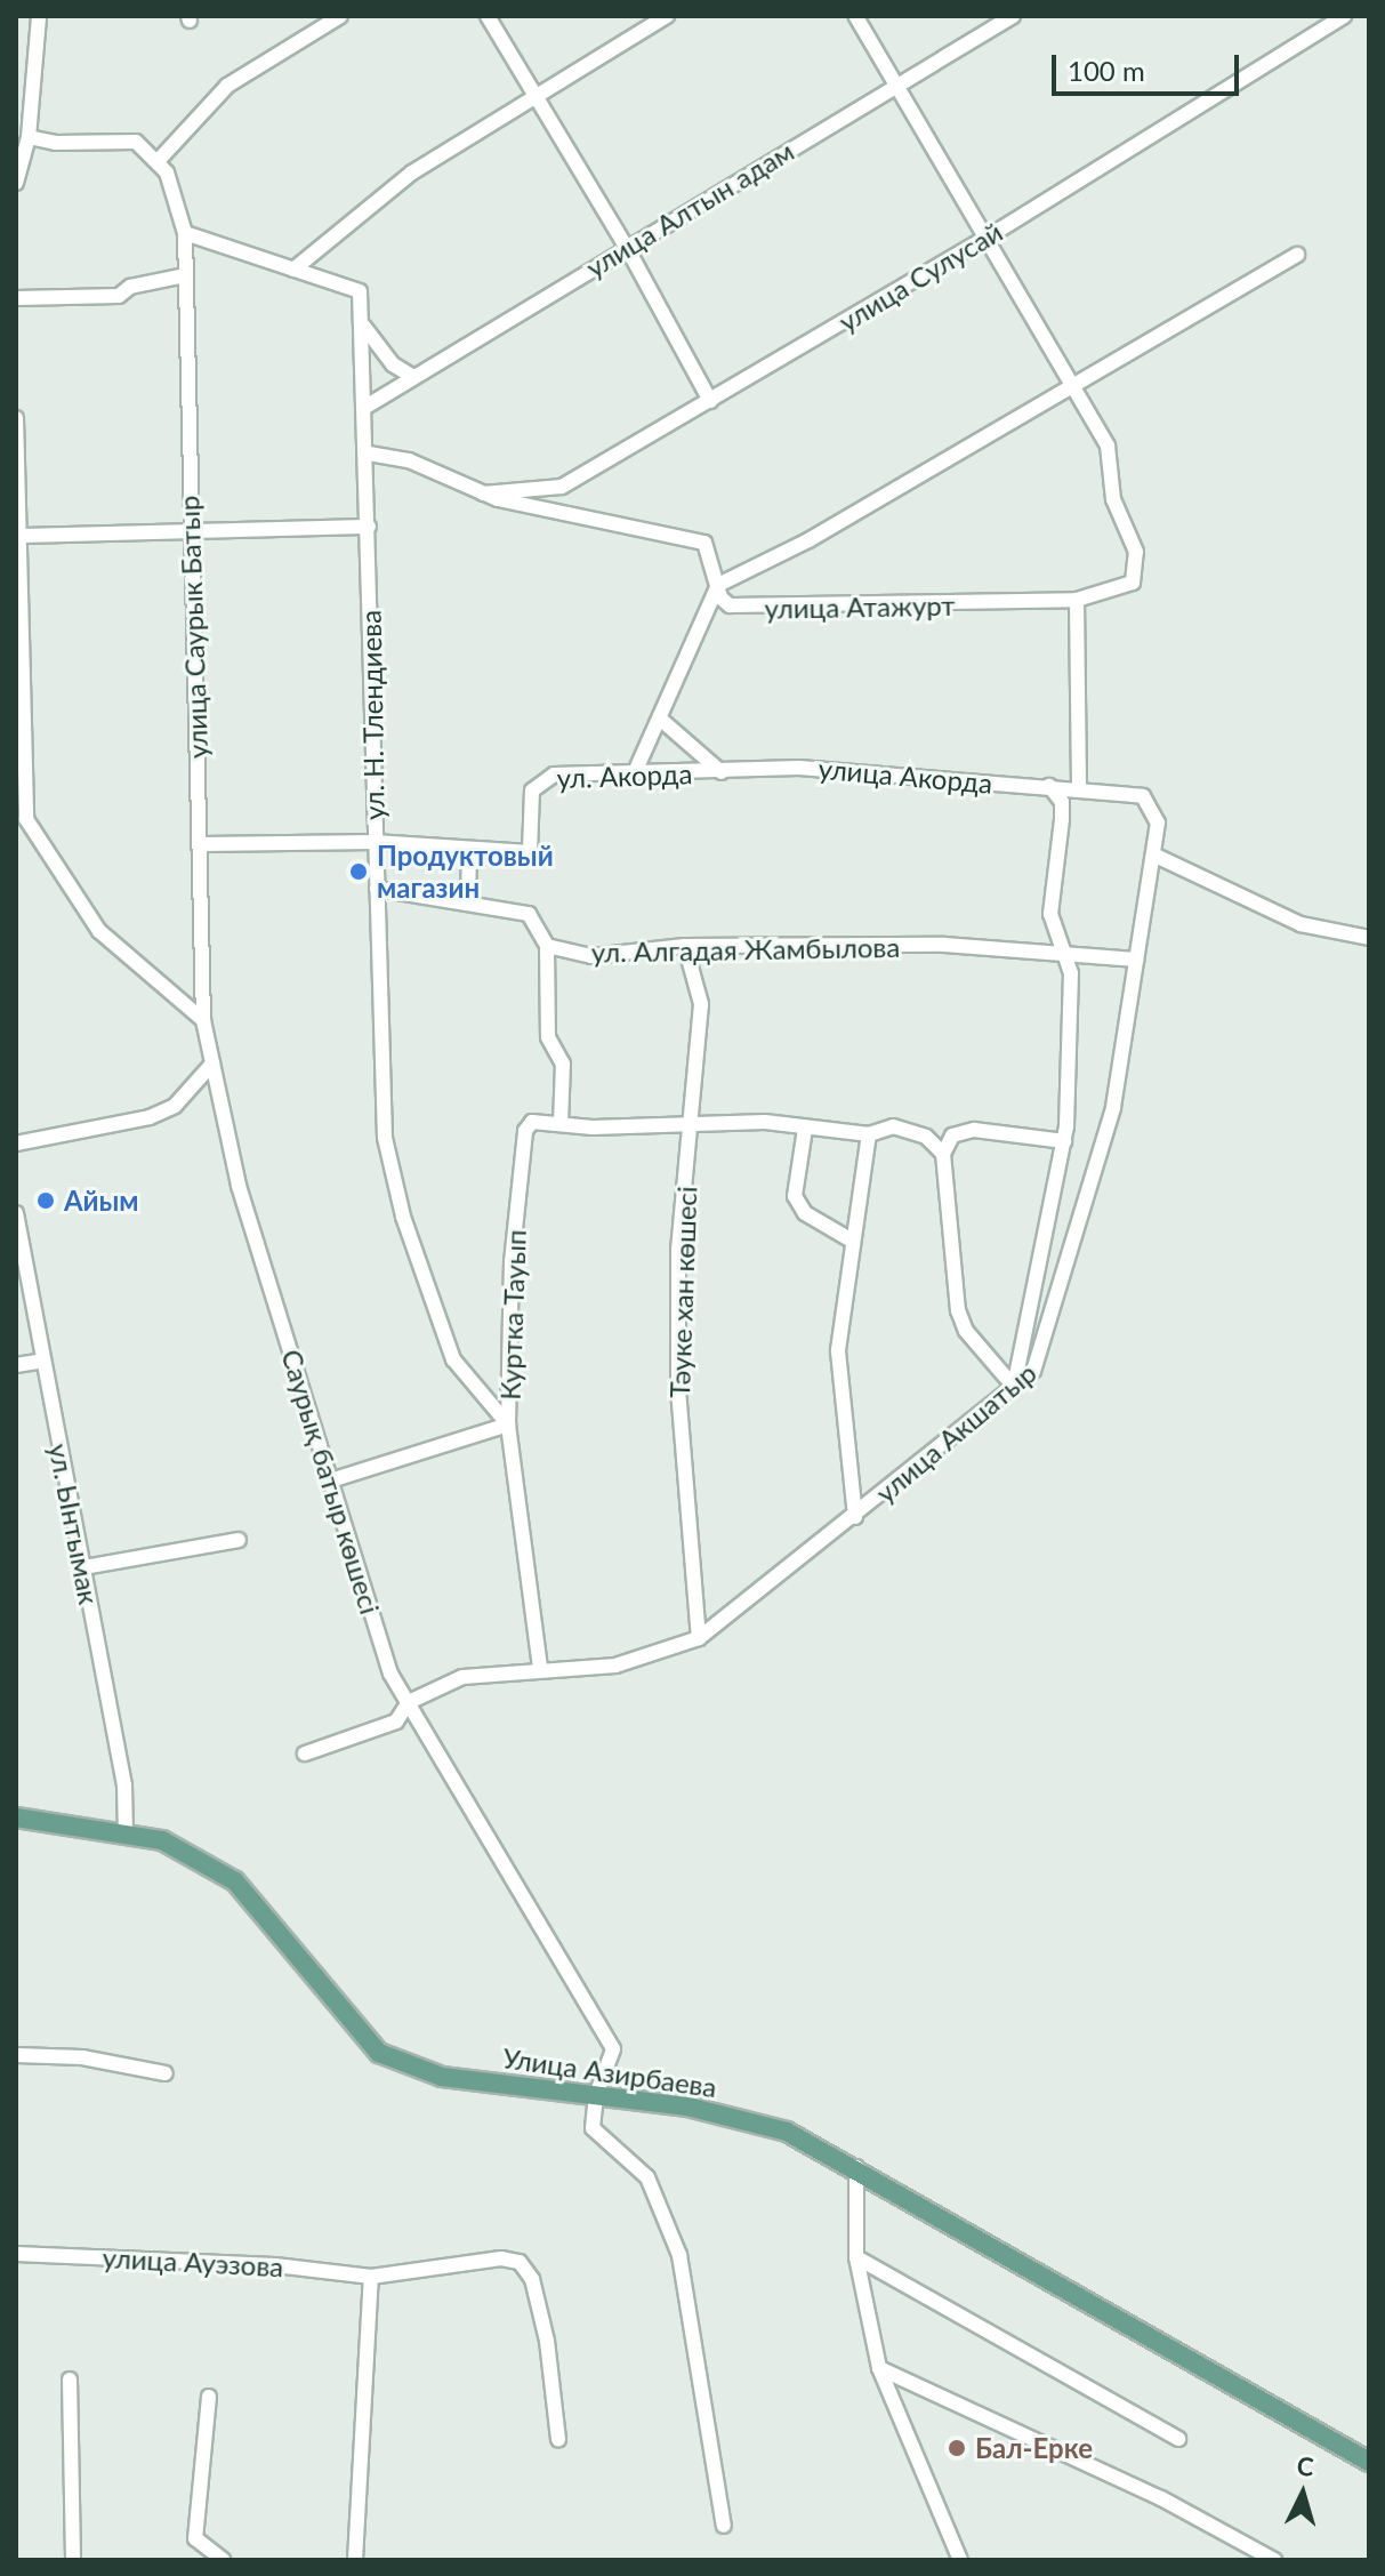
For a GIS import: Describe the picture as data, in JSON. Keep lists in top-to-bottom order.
{
  "streets": {
    "main road": ["Улица Азирбаева"],
    "street": [
      "улица Алтын адам",
      "улица Сулусай",
      "улица Атажурт",
      "улица Саурык Батыр",
      "ул. Н. Тлендиева",
      "ул. Акорда",
      "улица Акорда",
      "ул. Алгадая Жамбылова",
      "Тәуке хан көшесі",
      "Куртка Тауып",
      "улица Акшатыр",
      "Саурық батыр көшесі",
      "ул. Ынтымак",
      "улица Ауэзова"
    ]
  },
  "crossings": [
    ["улица Алтын адам", "ул. Н. Тлендиева"],
    ["улица Саурык Батыр", "ул. Акорда"],
    ["улица Саурык Батыр", "Саурық батыр көшесі"],
    ["ул. Н. Тлендиева", "ул. Акорда"],
    ["ул. Н. Тлендиева", "Куртка Тауып"],
    ["ул. Акорда", "улица Акорда"],
    ["улица Акорда", "улица Акшатыр"],
    ["ул. Алгадая Жамбылова", "Тәуке хан көшесі"],
    ["ул. Алгадая Жамбылова", "улица Акшатыр"],
    ["Тәуке хан көшесі", "Куртка Тауып"],
    ["Тәуке хан көшесі", "улица Акшатыр"],
    ["Куртка Тауып", "улица Акшатыр"],
    ["улица Акшатыр", "Саурық батыр көшесі"],
    ["Саурық батыр көшесі", "Улица Азирбаева"],
    ["ул. Ынтымак", "Улица Азирбаева"]
  ],
  "places": ["Продуктовый магазин", "Айым", "Бал-Ерке"],
  "scale_bar": "100 m",
  "north": "top"
}
